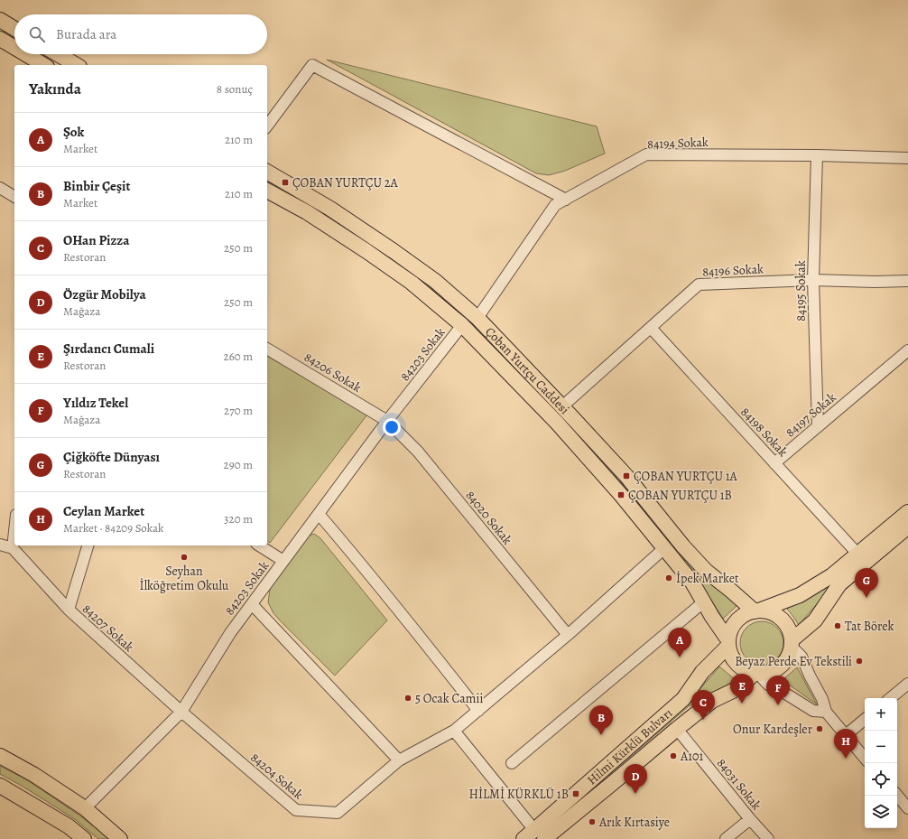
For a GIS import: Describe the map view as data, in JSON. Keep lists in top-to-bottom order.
{
  "streets": {
    "main road": ["Çoban Yurtçu Caddesi", "Hilmi Kürklü Bulvarı"],
    "street": [
      "84194 Sokak",
      "84196 Sokak",
      "84195 Sokak",
      "84203 Sokak",
      "84206 Sokak",
      "84197 Sokak",
      "84198 Sokak",
      "84020 Sokak",
      "84207 Sokak",
      "84204 Sokak",
      "84031 Sokak"
    ]
  },
  "crossings": [
    ["84194 Sokak", "84195 Sokak"],
    ["84194 Sokak", "Çoban Yurtçu Caddesi"],
    ["84196 Sokak", "84195 Sokak"],
    ["84196 Sokak", "Çoban Yurtçu Caddesi"],
    ["84196 Sokak", "84198 Sokak"],
    ["84195 Sokak", "84197 Sokak"],
    ["84203 Sokak", "Çoban Yurtçu Caddesi"],
    ["84203 Sokak", "84206 Sokak"],
    ["84203 Sokak", "84020 Sokak"],
    ["84203 Sokak", "84207 Sokak"],
    ["84203 Sokak", "84204 Sokak"],
    ["Çoban Yurtçu Caddesi", "Hilmi Kürklü Bulvarı"],
    ["Çoban Yurtçu Caddesi", "84204 Sokak"],
    ["84206 Sokak", "84020 Sokak"],
    ["84197 Sokak", "84198 Sokak"],
    ["84020 Sokak", "84204 Sokak"],
    ["84207 Sokak", "84204 Sokak"],
    ["Hilmi Kürklü Bulvarı", "84031 Sokak"]
  ],
  "places": {
    "transit": [
      "ÇOBAN YURTÇU 2A",
      "ÇOBAN YURTÇU 1A",
      "ÇOBAN YURTÇU 1B",
      "HİLMİ KÜRKLÜ 1B"
    ],
    "other": [
      "Seyhan İlköğretim Okulu",
      "İpek Market",
      "Tat Börek",
      "Beyaz Perde Ev Tekstili",
      "5 Ocak Camii",
      "Onur Kardeşler",
      "A101",
      "Arık Kırtasiye"
    ]
  },
  "page": {
    "search": "Burada ara",
    "heading": ["Yakında", "8 sonuç"],
    "list": [
      {
        "mark": "A",
        "name": "Şok",
        "note": "Market",
        "value": "210 m"
      },
      {
        "mark": "B",
        "name": "Binbir Çeşit",
        "note": "Market",
        "value": "210 m"
      },
      {
        "mark": "C",
        "name": "OHan Pizza",
        "note": "Restoran",
        "value": "250 m"
      },
      {
        "mark": "D",
        "name": "Özgür Mobilya",
        "note": "Mağaza",
        "value": "250 m"
      },
      {
        "mark": "E",
        "name": "Şırdancı Cumali",
        "note": "Restoran",
        "value": "260 m"
      },
      {
        "mark": "F",
        "name": "Yıldız Tekel",
        "note": "Mağaza",
        "value": "270 m"
      },
      {
        "mark": "G",
        "name": "Çiğköfte Dünyası",
        "note": "Restoran",
        "value": "290 m"
      },
      {
        "mark": "H",
        "name": "Ceylan Market",
        "note": "Market · 84209 Sokak",
        "value": "320 m"
      }
    ],
    "pins": [
      "G",
      "A",
      "E",
      "F",
      "C",
      "B",
      "H",
      "D"
    ],
    "map_buttons": ["+", "−"]
  }
}
